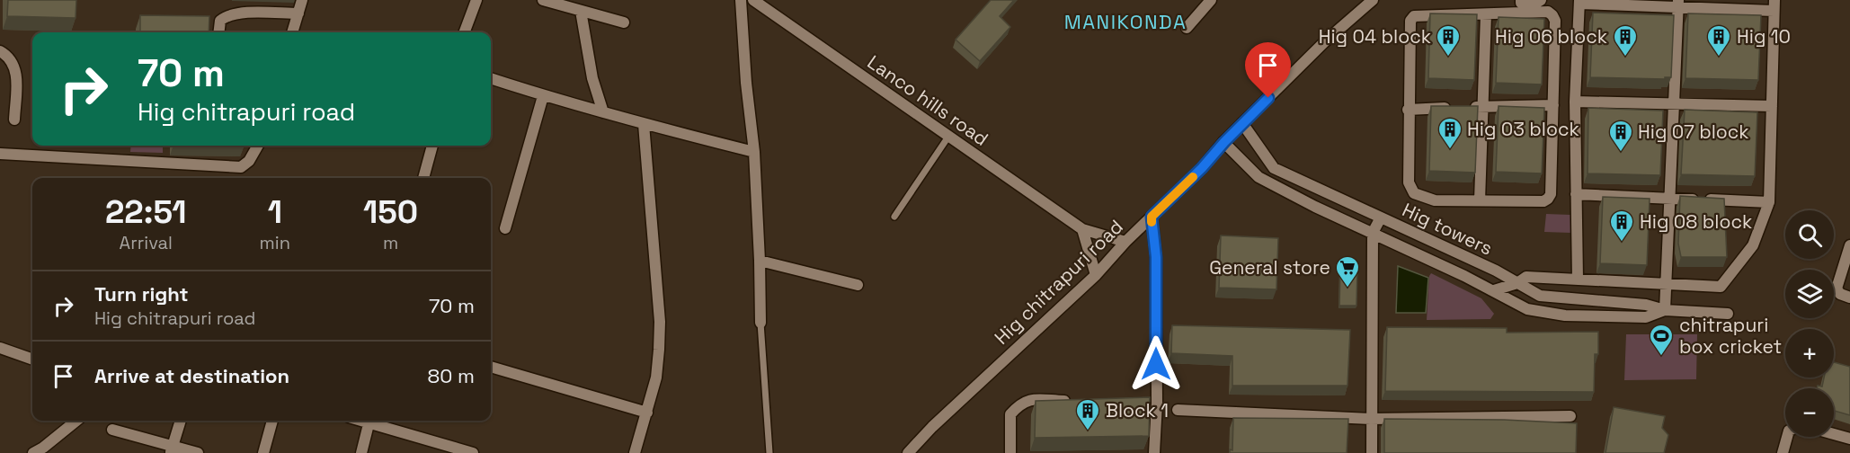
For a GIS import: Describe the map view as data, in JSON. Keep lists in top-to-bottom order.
{
  "streets": {
    "street": ["Lanco hills road", "Hig towers", "Hig chitrapuri road"]
  },
  "crossings": [
    ["Lanco hills road", "Hig chitrapuri road"],
    ["Hig towers", "Hig chitrapuri road"]
  ],
  "districts": ["MANIKONDA"],
  "places": {
    "building": [
      "Hig 04 block",
      "Hig 06 block",
      "Hig 10",
      "Hig 03 block",
      "Hig 07 block",
      "Hig 08 block",
      "Block 1"
    ],
    "supermarket": ["General store"],
    "sports": ["chitrapuri box cricket"]
  },
  "page": {
    "turn": ["70 m", "Hig chitrapuri road"],
    "eta": [
      "22:51",
      "Arrival",
      "1",
      "min",
      "150",
      "m"
    ],
    "map_buttons": ["+", "−"],
    "list": [
      {
        "name": "Turn right",
        "note": "Hig chitrapuri road",
        "value": "70 m"
      },
      {
        "name": "Arrive at destination",
        "value": "80 m"
      }
    ]
  }
}
